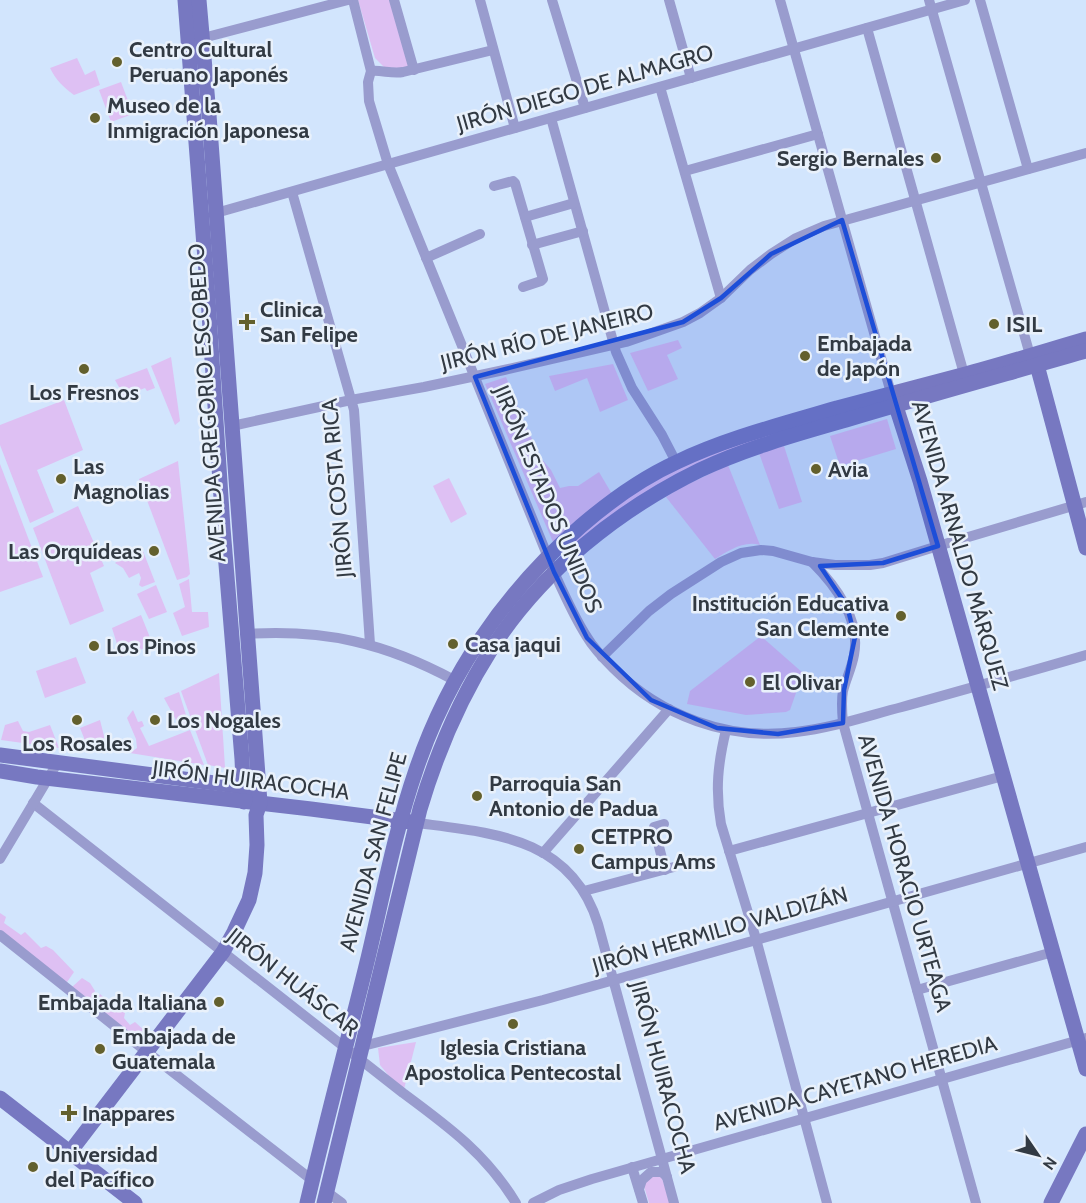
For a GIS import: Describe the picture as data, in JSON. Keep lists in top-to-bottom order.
{
  "streets": {
    "street": [
      "JIRÓN DIEGO DE ALMAGRO",
      "JIRÓN RÍO DE JANEIRO",
      "AVENIDA GREGORIO ESCOBEDO",
      "JIRÓN COSTA RICA",
      "JIRÓN ESTADOS UNIDOS",
      "AVENIDA ARNALDO MÁRQUEZ",
      "JIRÓN HUIRACOCHA",
      "AVENIDA SAN FELIPE",
      "AVENIDA HORACIO URTEAGA",
      "JIRÓN HERMILIO VALDIZÁN",
      "JIRÓN HUÁSCAR",
      "AVENIDA CAYETANO HEREDIA"
    ]
  },
  "crossings": [
    ["JIRÓN DIEGO DE ALMAGRO", "AVENIDA GREGORIO ESCOBEDO"],
    ["JIRÓN DIEGO DE ALMAGRO", "JIRÓN COSTA RICA"],
    ["JIRÓN DIEGO DE ALMAGRO", "JIRÓN ESTADOS UNIDOS"],
    ["JIRÓN DIEGO DE ALMAGRO", "AVENIDA ARNALDO MÁRQUEZ"],
    ["JIRÓN RÍO DE JANEIRO", "AVENIDA GREGORIO ESCOBEDO"],
    ["JIRÓN RÍO DE JANEIRO", "JIRÓN COSTA RICA"],
    ["JIRÓN RÍO DE JANEIRO", "JIRÓN ESTADOS UNIDOS"],
    ["JIRÓN RÍO DE JANEIRO", "AVENIDA ARNALDO MÁRQUEZ"],
    ["AVENIDA GREGORIO ESCOBEDO", "JIRÓN HUIRACOCHA"],
    ["AVENIDA GREGORIO ESCOBEDO", "JIRÓN HUÁSCAR"],
    ["JIRÓN ESTADOS UNIDOS", "AVENIDA ARNALDO MÁRQUEZ"],
    ["JIRÓN ESTADOS UNIDOS", "AVENIDA SAN FELIPE"],
    ["JIRÓN ESTADOS UNIDOS", "AVENIDA HORACIO URTEAGA"],
    ["AVENIDA ARNALDO MÁRQUEZ", "AVENIDA SAN FELIPE"],
    ["AVENIDA ARNALDO MÁRQUEZ", "JIRÓN HERMILIO VALDIZÁN"],
    ["AVENIDA ARNALDO MÁRQUEZ", "AVENIDA CAYETANO HEREDIA"],
    ["JIRÓN HUIRACOCHA", "AVENIDA SAN FELIPE"],
    ["JIRÓN HUIRACOCHA", "JIRÓN HERMILIO VALDIZÁN"],
    ["JIRÓN HUIRACOCHA", "AVENIDA CAYETANO HEREDIA"],
    ["AVENIDA SAN FELIPE", "JIRÓN HERMILIO VALDIZÁN"],
    ["AVENIDA SAN FELIPE", "JIRÓN HUÁSCAR"],
    ["AVENIDA HORACIO URTEAGA", "JIRÓN HERMILIO VALDIZÁN"],
    ["AVENIDA HORACIO URTEAGA", "AVENIDA CAYETANO HEREDIA"],
    ["JIRÓN HERMILIO VALDIZÁN", "JIRÓN HUÁSCAR"]
  ],
  "places": {
    "other": [
      "Centro Cultural Peruano Japonés",
      "Museo de la Inmigración Japonesa",
      "Sergio Bernales",
      "ISIL",
      "Embajada de Japón",
      "Los Fresnos",
      "Avia",
      "Las Magnolias",
      "Las Orquídeas",
      "Institución Educativa San Clemente",
      "Casa jaqui",
      "Los Pinos",
      "El Olivar",
      "Los Rosales",
      "Los Nogales",
      "Parroquia San Antonio de Padua",
      "CETPRO Campus Ams",
      "Embajada Italiana",
      "Iglesia Cristiana Apostolica Pentecostal",
      "Embajada de Guatemala",
      "Universidad del Pacífico"
    ],
    "health": ["Clinica San Felipe", "Inappares"]
  },
  "north": "bottom right"
}
